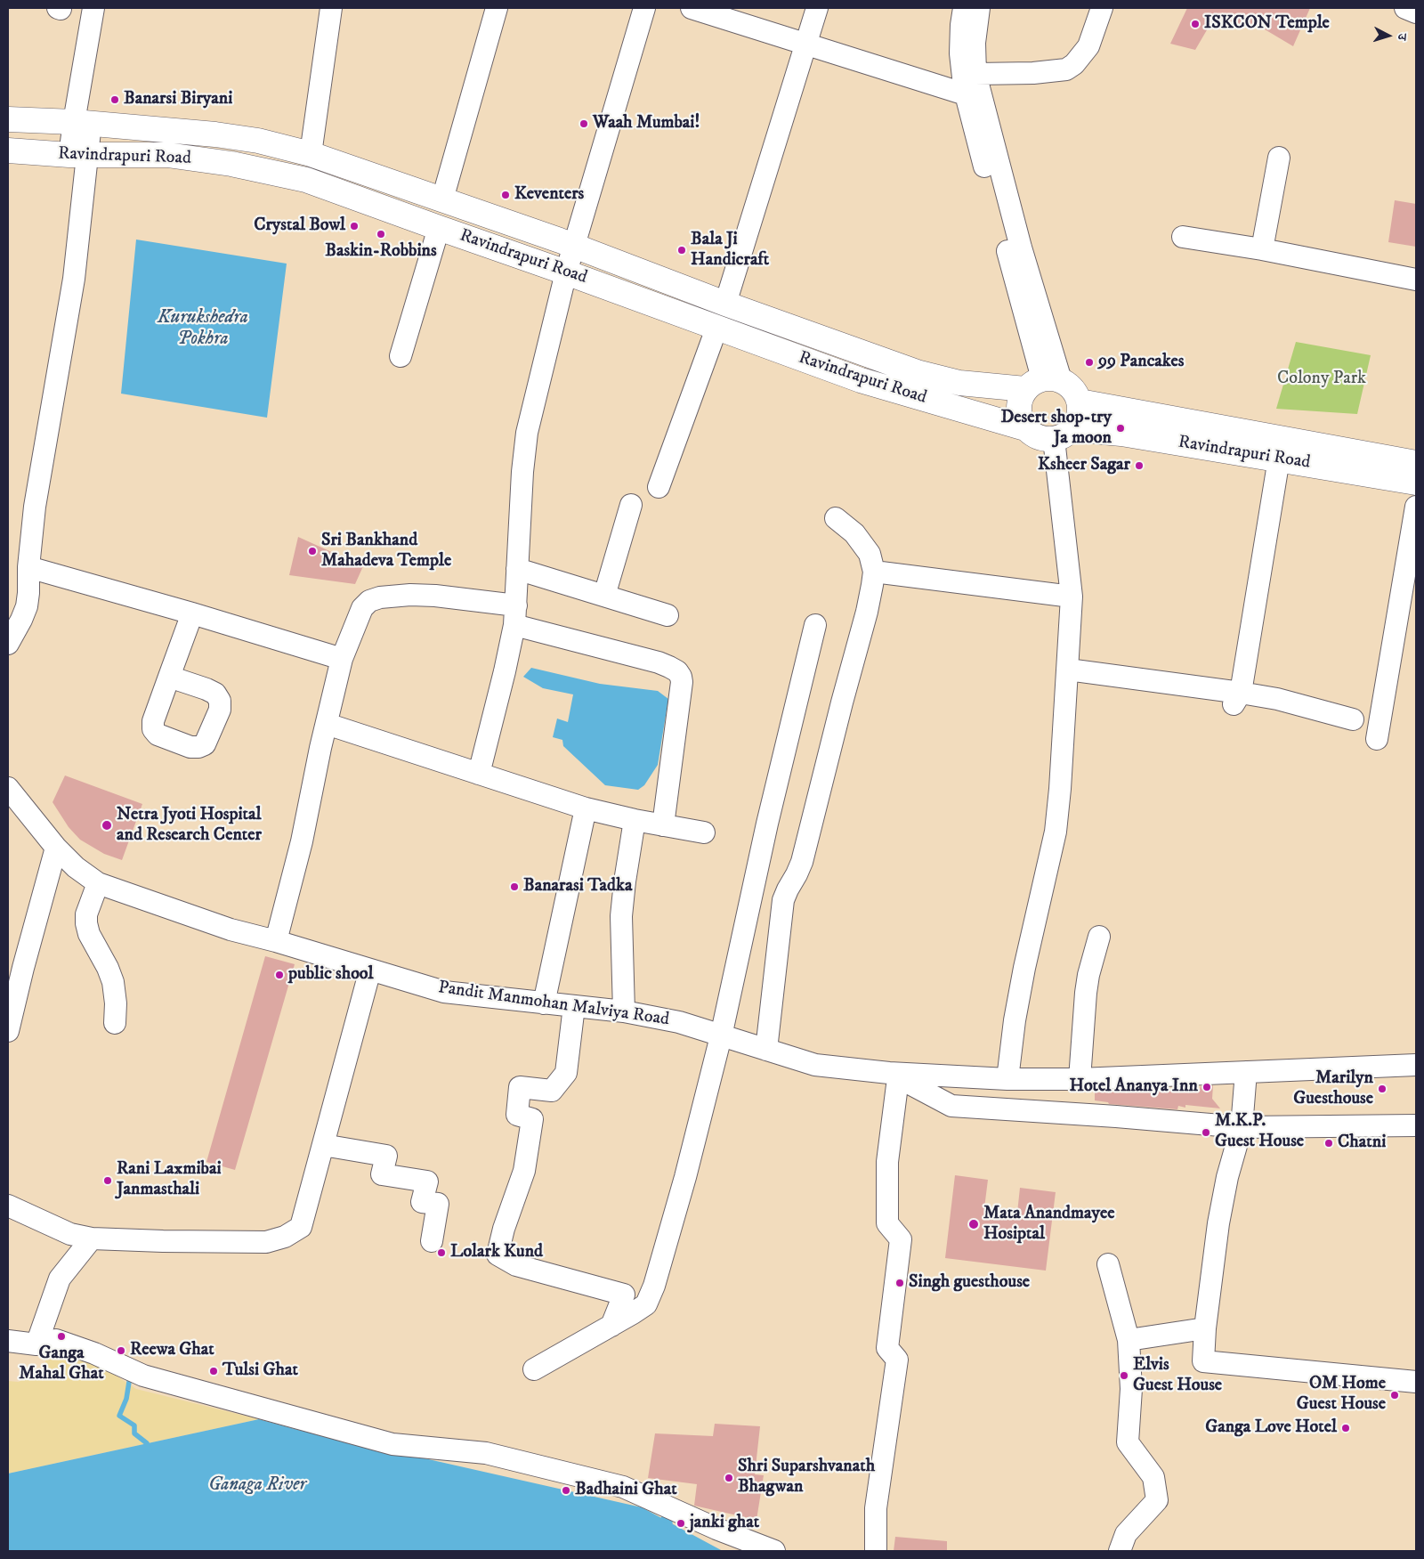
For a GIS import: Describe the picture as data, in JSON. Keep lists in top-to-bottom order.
{
  "streets": {
    "main road": ["Ravindrapuri Road"],
    "street": ["Pandit Manmohan Malviya Road"]
  },
  "water": ["Kurukshedra Pokhra", "Ganaga River"],
  "parks": ["Colony Park"],
  "places": [
    "ISKCON Temple",
    "Banarsi Biryani",
    "Waah Mumbai!",
    "Keventers",
    "Crystal Bowl",
    "Baskin-Robbins",
    "Bala Ji Handicraft",
    "99 Pancakes",
    "Desert shop-try Ja moon",
    "Ksheer Sagar",
    "Sri Bankhand Mahadeva Temple",
    "Netra Jyoti Hospital and Research Center",
    "Banarasi Tadka",
    "public shool",
    "Hotel Ananya Inn",
    "Marilyn Guesthouse",
    "M.K.P. Guest House",
    "Chatni",
    "Rani Laxmibai Janmasthali",
    "Mata Anandmayee Hosiptal",
    "Lolark Kund",
    "Singh guesthouse",
    "Ganga Mahal Ghat",
    "Reewa Ghat",
    "Tulsi Ghat",
    "Elvis Guest House",
    "OM Home Guest House",
    "Ganga Love Hotel",
    "Shri Suparshvanath Bhagwan",
    "Badhaini Ghat",
    "janki ghat"
  ],
  "north": "right"
}
